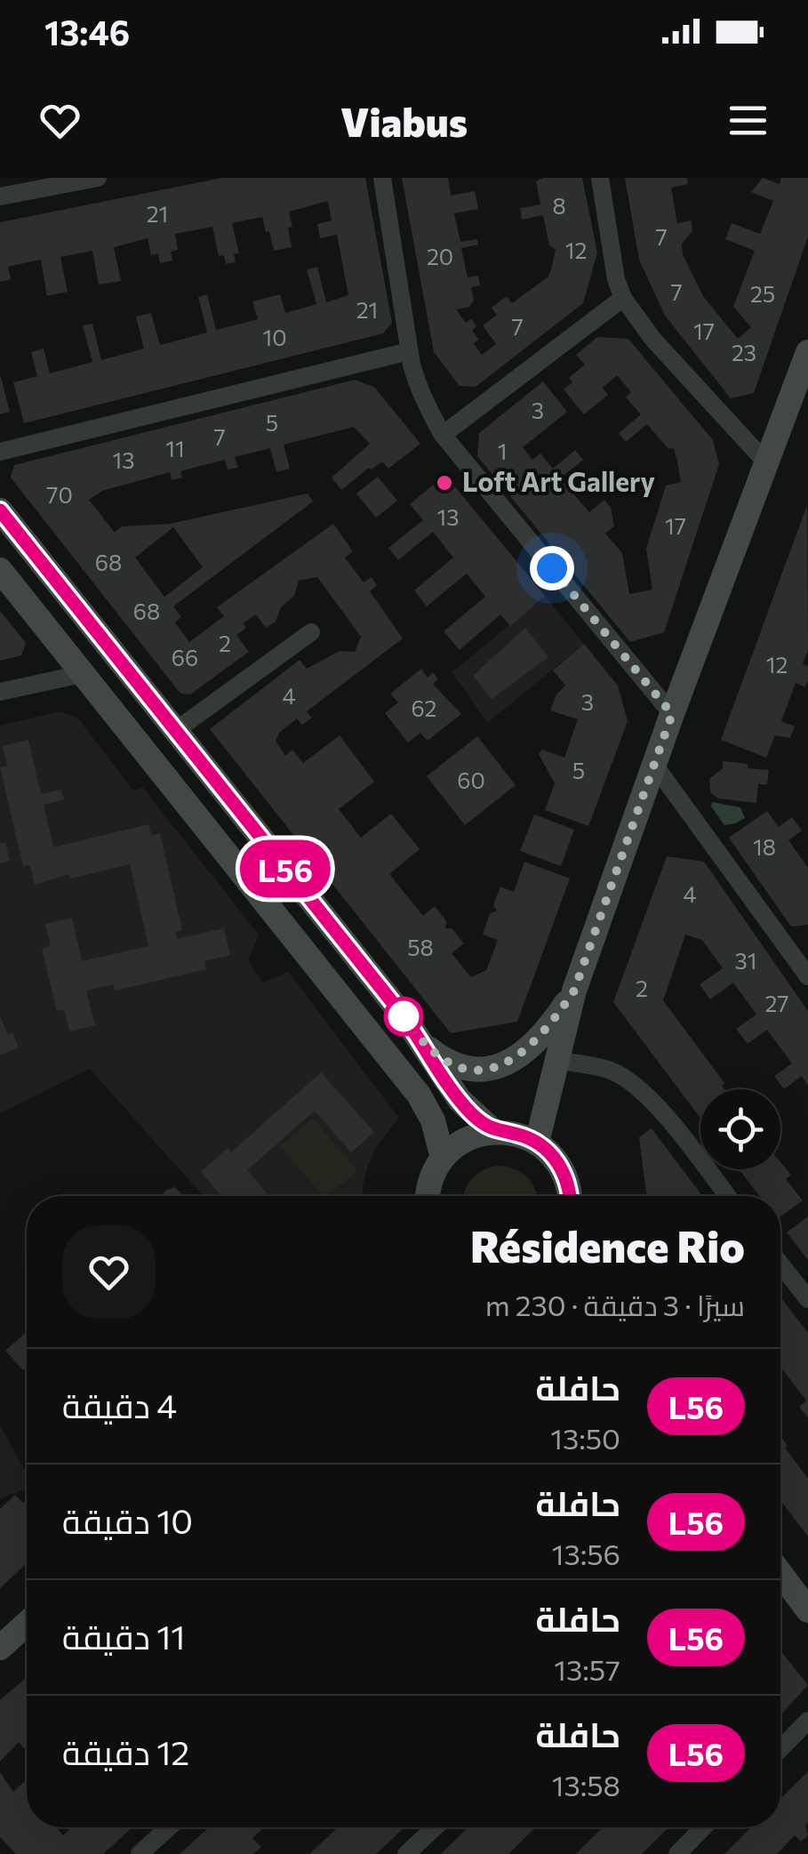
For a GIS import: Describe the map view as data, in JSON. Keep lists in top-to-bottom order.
{
  "places": ["Loft Art Gallery"],
  "lines": ["bus line L56"],
  "house_numbers": [
    "8",
    "21",
    "7",
    "12",
    "20",
    "7",
    "25",
    "21",
    "7",
    "17",
    "10",
    "23",
    "3",
    "5",
    "7",
    "11",
    "1",
    "13",
    "70",
    "13",
    "17",
    "68",
    "68",
    "2",
    "66",
    "12",
    "4",
    "3",
    "62",
    "5",
    "60",
    "18",
    "4",
    "58",
    "31",
    "2",
    "27"
  ],
  "page": {
    "status": "13:46",
    "header": "Viabus",
    "on_map": "L56",
    "heading": ["Résidence Rio", "سيرًا · 3 دقيقة · 230 m"],
    "list": [
      {
        "mark": "L56",
        "name": "حافلة",
        "note": "13:50",
        "value": "4 دقيقة"
      },
      {
        "mark": "L56",
        "name": "حافلة",
        "note": "13:56",
        "value": "10 دقيقة"
      },
      {
        "mark": "L56",
        "name": "حافلة",
        "note": "13:57",
        "value": "11 دقيقة"
      },
      {
        "mark": "L56",
        "name": "حافلة",
        "note": "13:58",
        "value": "12 دقيقة"
      }
    ]
  }
}
